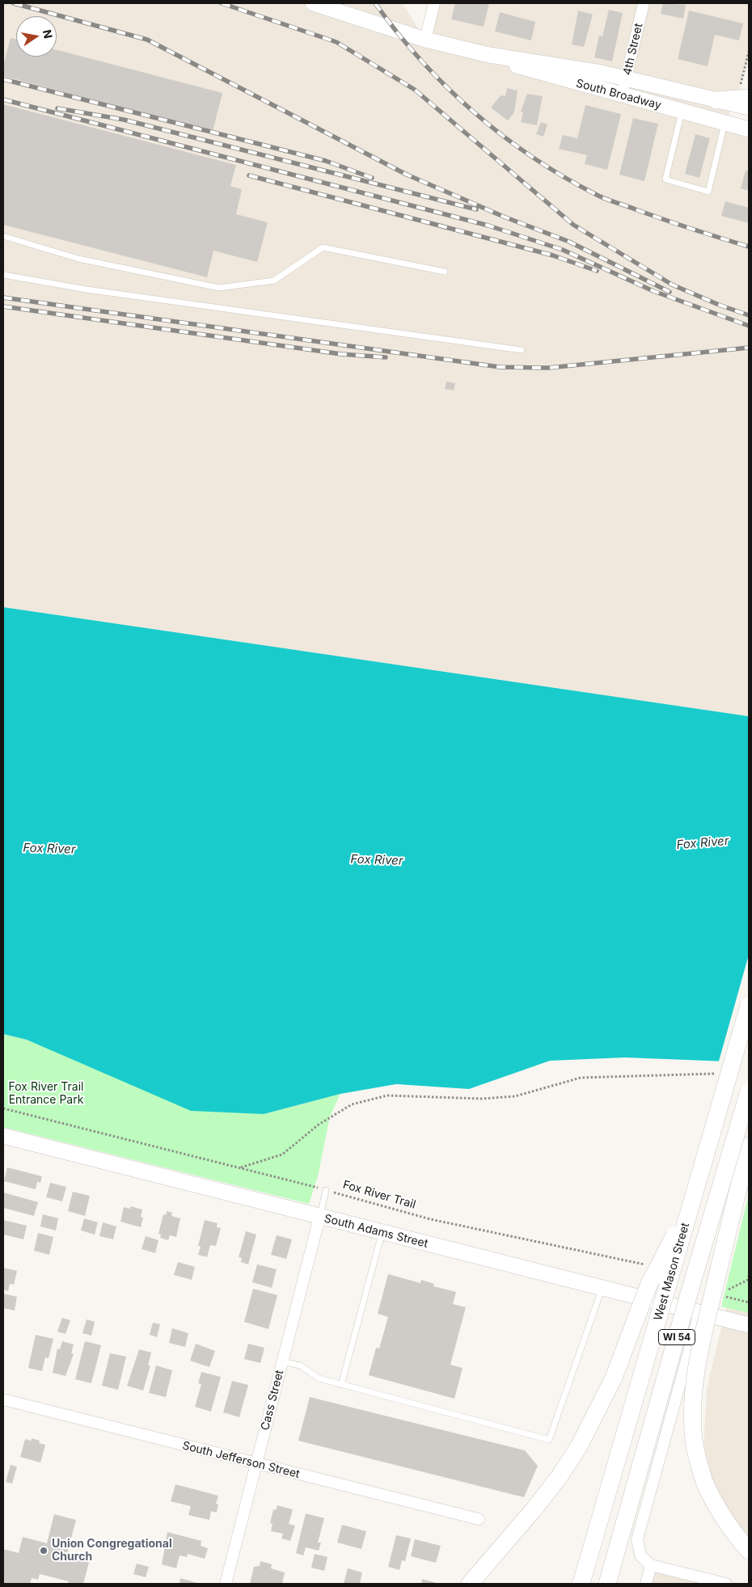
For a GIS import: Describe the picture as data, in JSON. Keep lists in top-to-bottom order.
{
  "streets": {
    "main road": ["West Mason Street", "WI 54"],
    "street": [
      "4th Street",
      "South Broadway",
      "South Adams Street",
      "Cass Street",
      "South Jefferson Street"
    ],
    "path": ["Fox River Trail"]
  },
  "crossings": [
    ["4th Street", "South Broadway"],
    ["South Adams Street", "Cass Street"],
    ["Cass Street", "South Jefferson Street"]
  ],
  "water": ["Fox River"],
  "parks": ["Fox River Trail Entrance Park"],
  "places": ["Union Congregational Church"],
  "north": "right"
}
